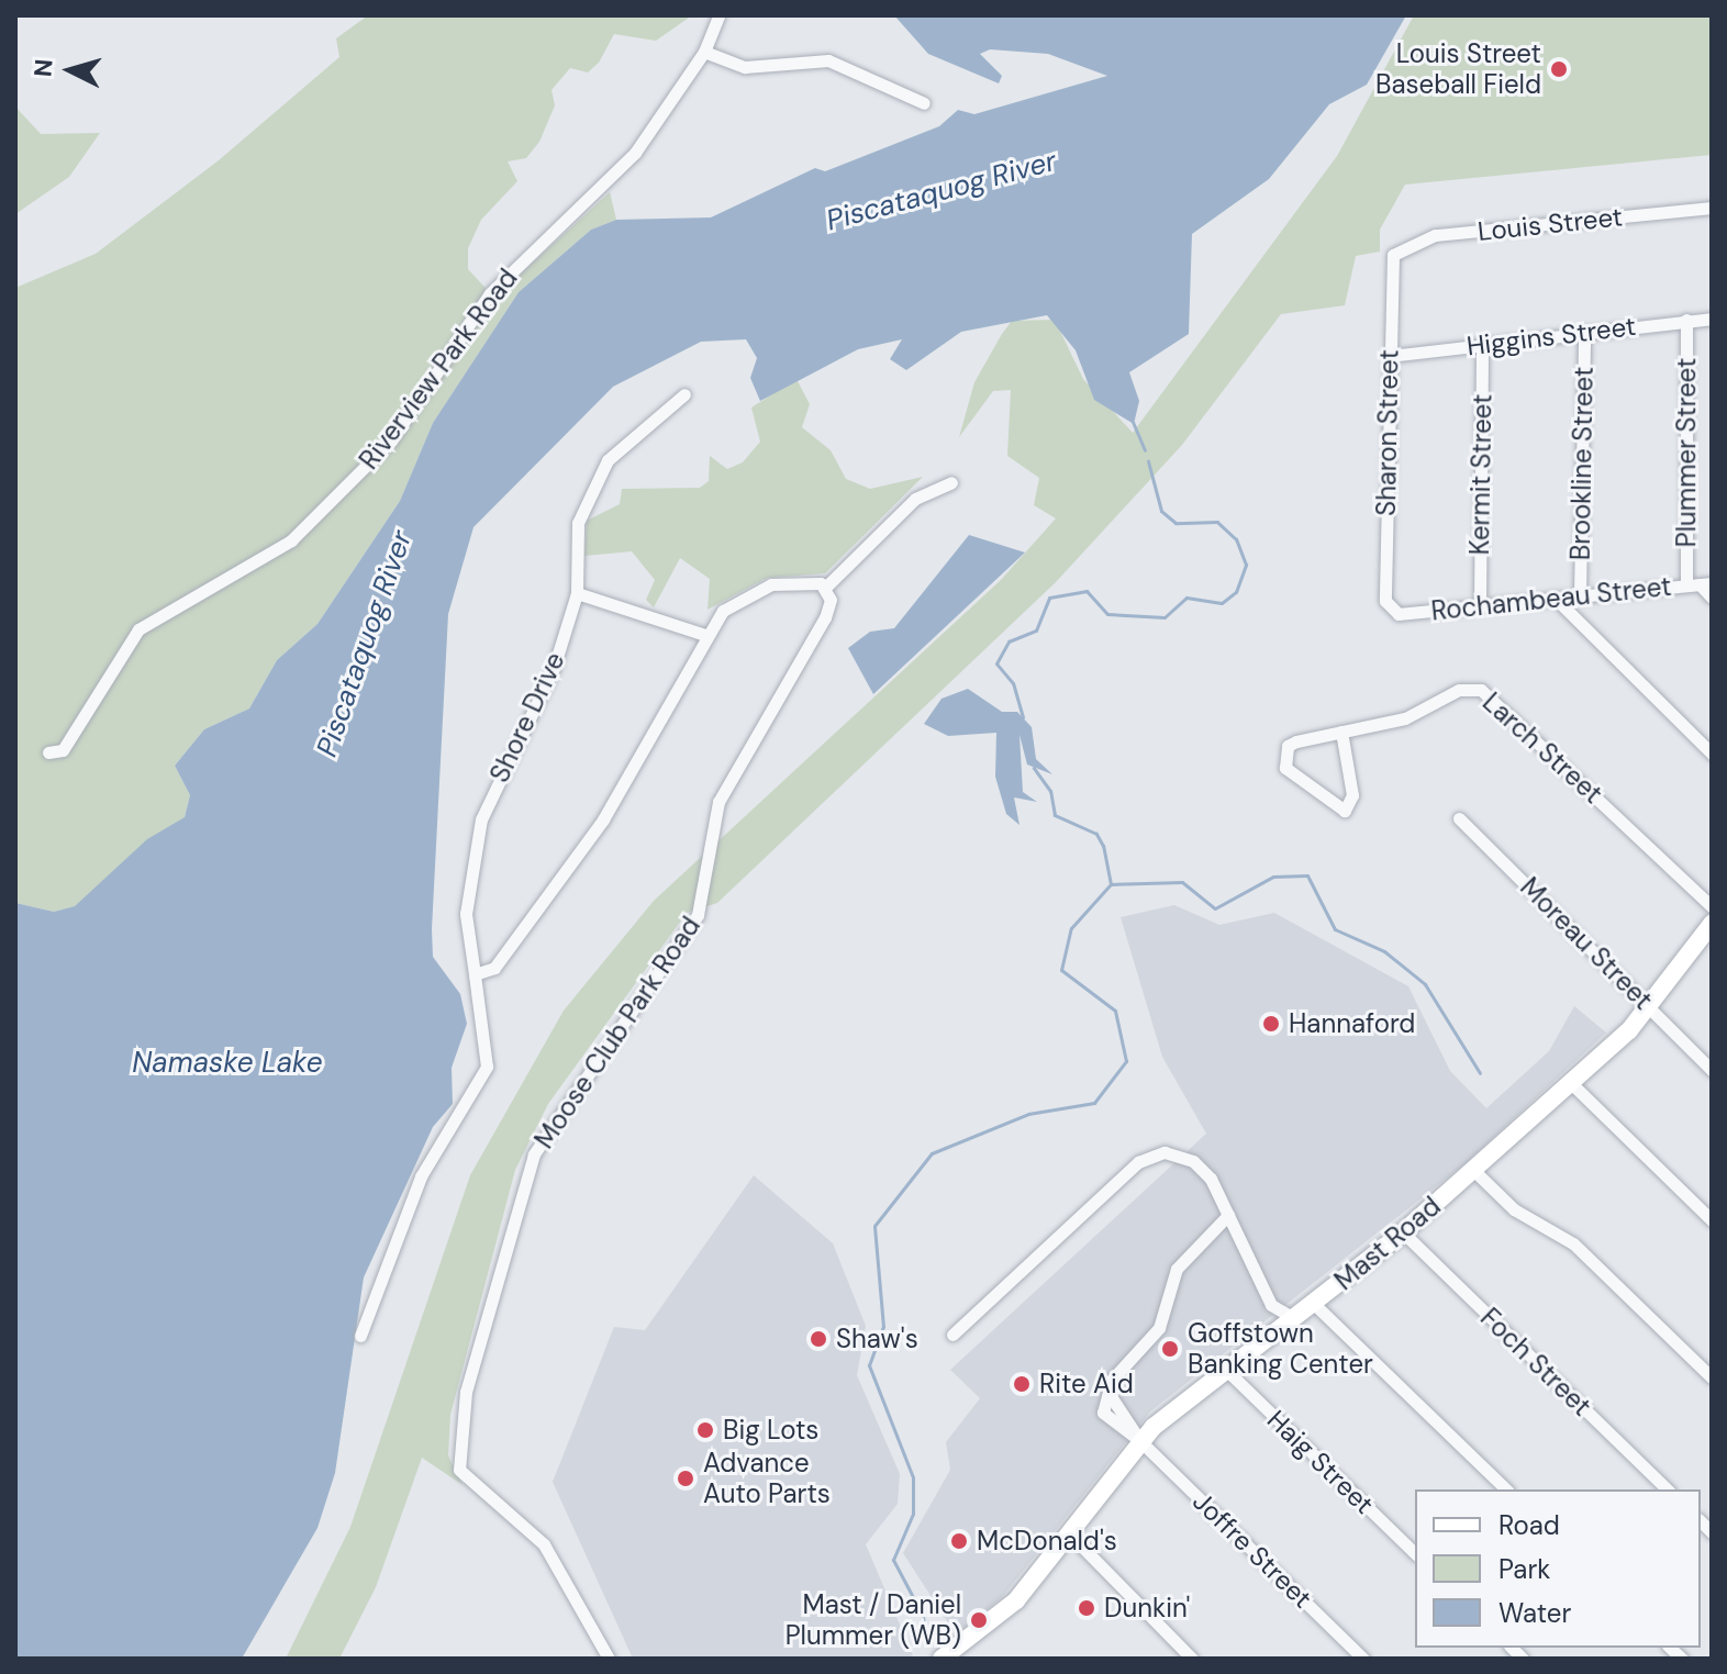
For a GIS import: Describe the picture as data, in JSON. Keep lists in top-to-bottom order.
{
  "streets": {
    "main road": ["Mast Road"],
    "street": [
      "Louis Street",
      "Higgins Street",
      "Riverview Park Road",
      "Sharon Street",
      "Plummer Street",
      "Brookline Street",
      "Kermit Street",
      "Rochambeau Street",
      "Shore Drive",
      "Larch Street",
      "Moreau Street",
      "Moose Club Park Road",
      "Foch Street",
      "Haig Street",
      "Joffre Street"
    ]
  },
  "crossings": [
    ["Louis Street", "Sharon Street"],
    ["Higgins Street", "Sharon Street"],
    ["Higgins Street", "Plummer Street"],
    ["Higgins Street", "Brookline Street"],
    ["Higgins Street", "Kermit Street"],
    ["Sharon Street", "Rochambeau Street"],
    ["Plummer Street", "Rochambeau Street"],
    ["Brookline Street", "Rochambeau Street"],
    ["Kermit Street", "Rochambeau Street"],
    ["Moreau Street", "Mast Road"],
    ["Mast Road", "Foch Street"],
    ["Mast Road", "Haig Street"],
    ["Mast Road", "Joffre Street"]
  ],
  "water": ["Piscataquog River", "Namaske Lake"],
  "places": [
    "Louis Street Baseball Field",
    "Hannaford",
    "Shaw's",
    "Goffstown Banking Center",
    "Rite Aid",
    "Big Lots",
    "Advance Auto Parts",
    "McDonald's",
    "Dunkin'",
    "Mast / Daniel Plummer (WB)"
  ],
  "legend": ["Road", "Park", "Water"],
  "north": "left"
}
